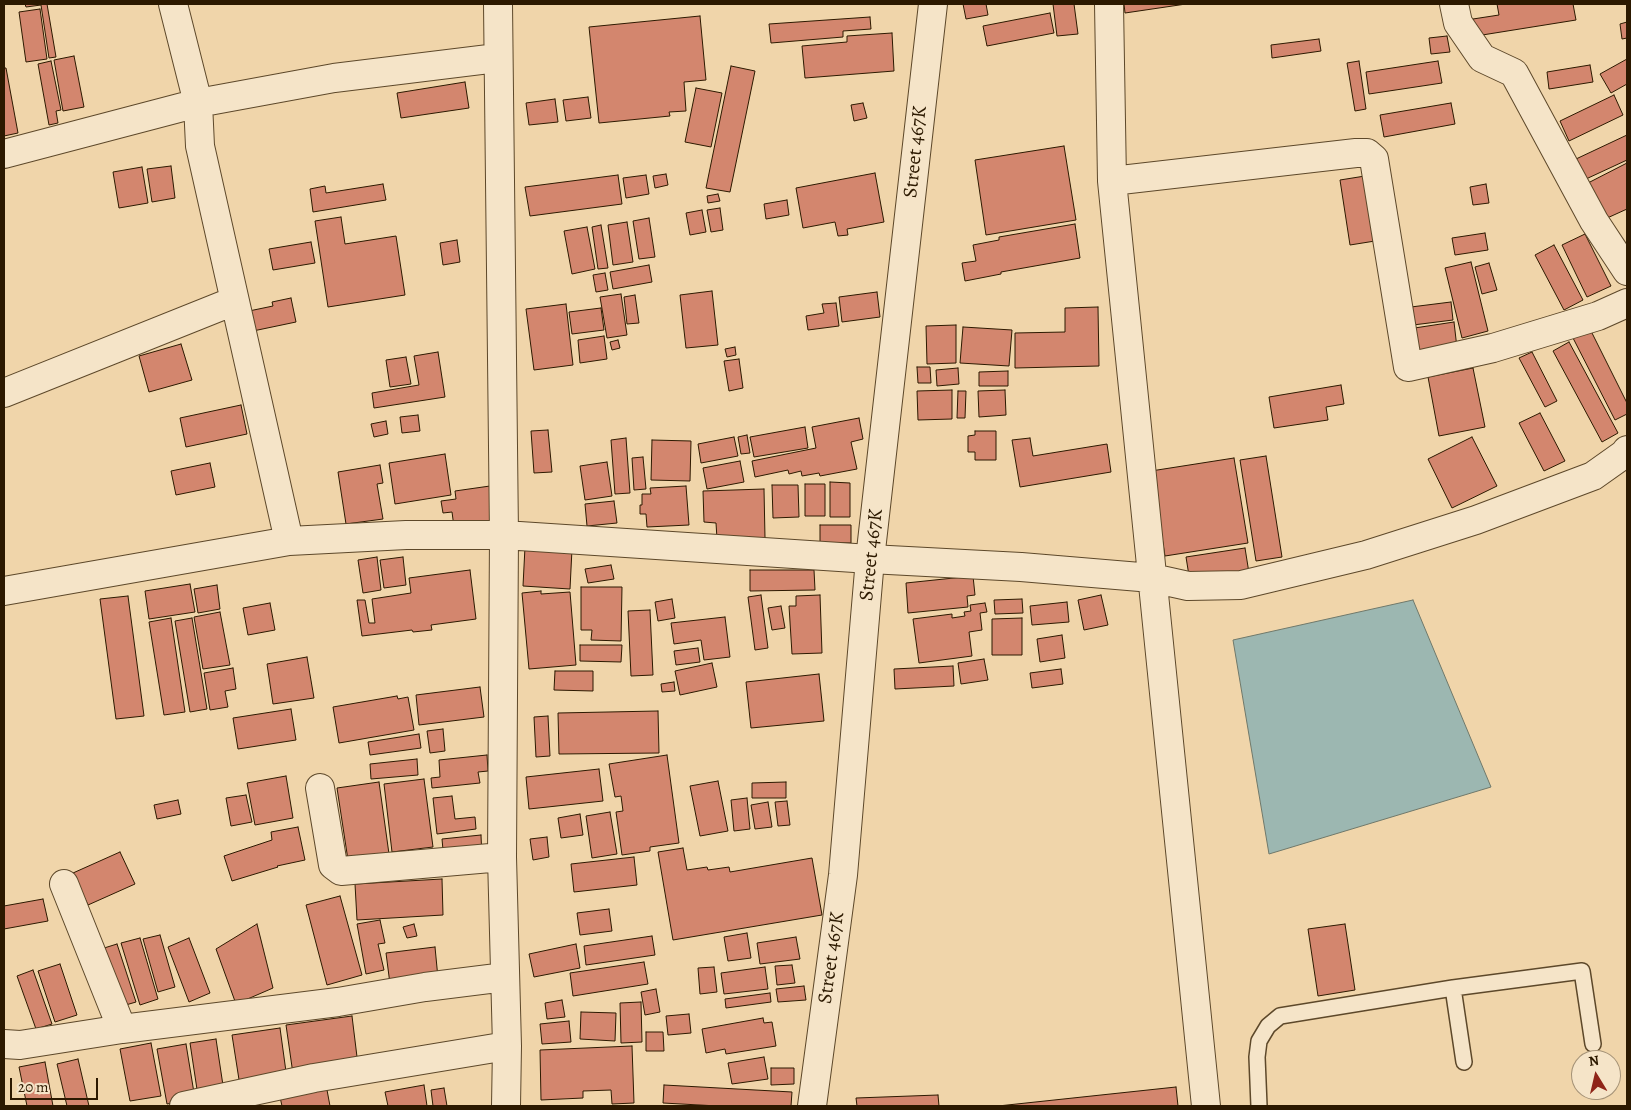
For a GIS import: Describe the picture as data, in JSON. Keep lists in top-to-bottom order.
{
  "streets": {
    "street": ["Street 467K"]
  },
  "scale_bar": "20 m",
  "north": "top"
}
